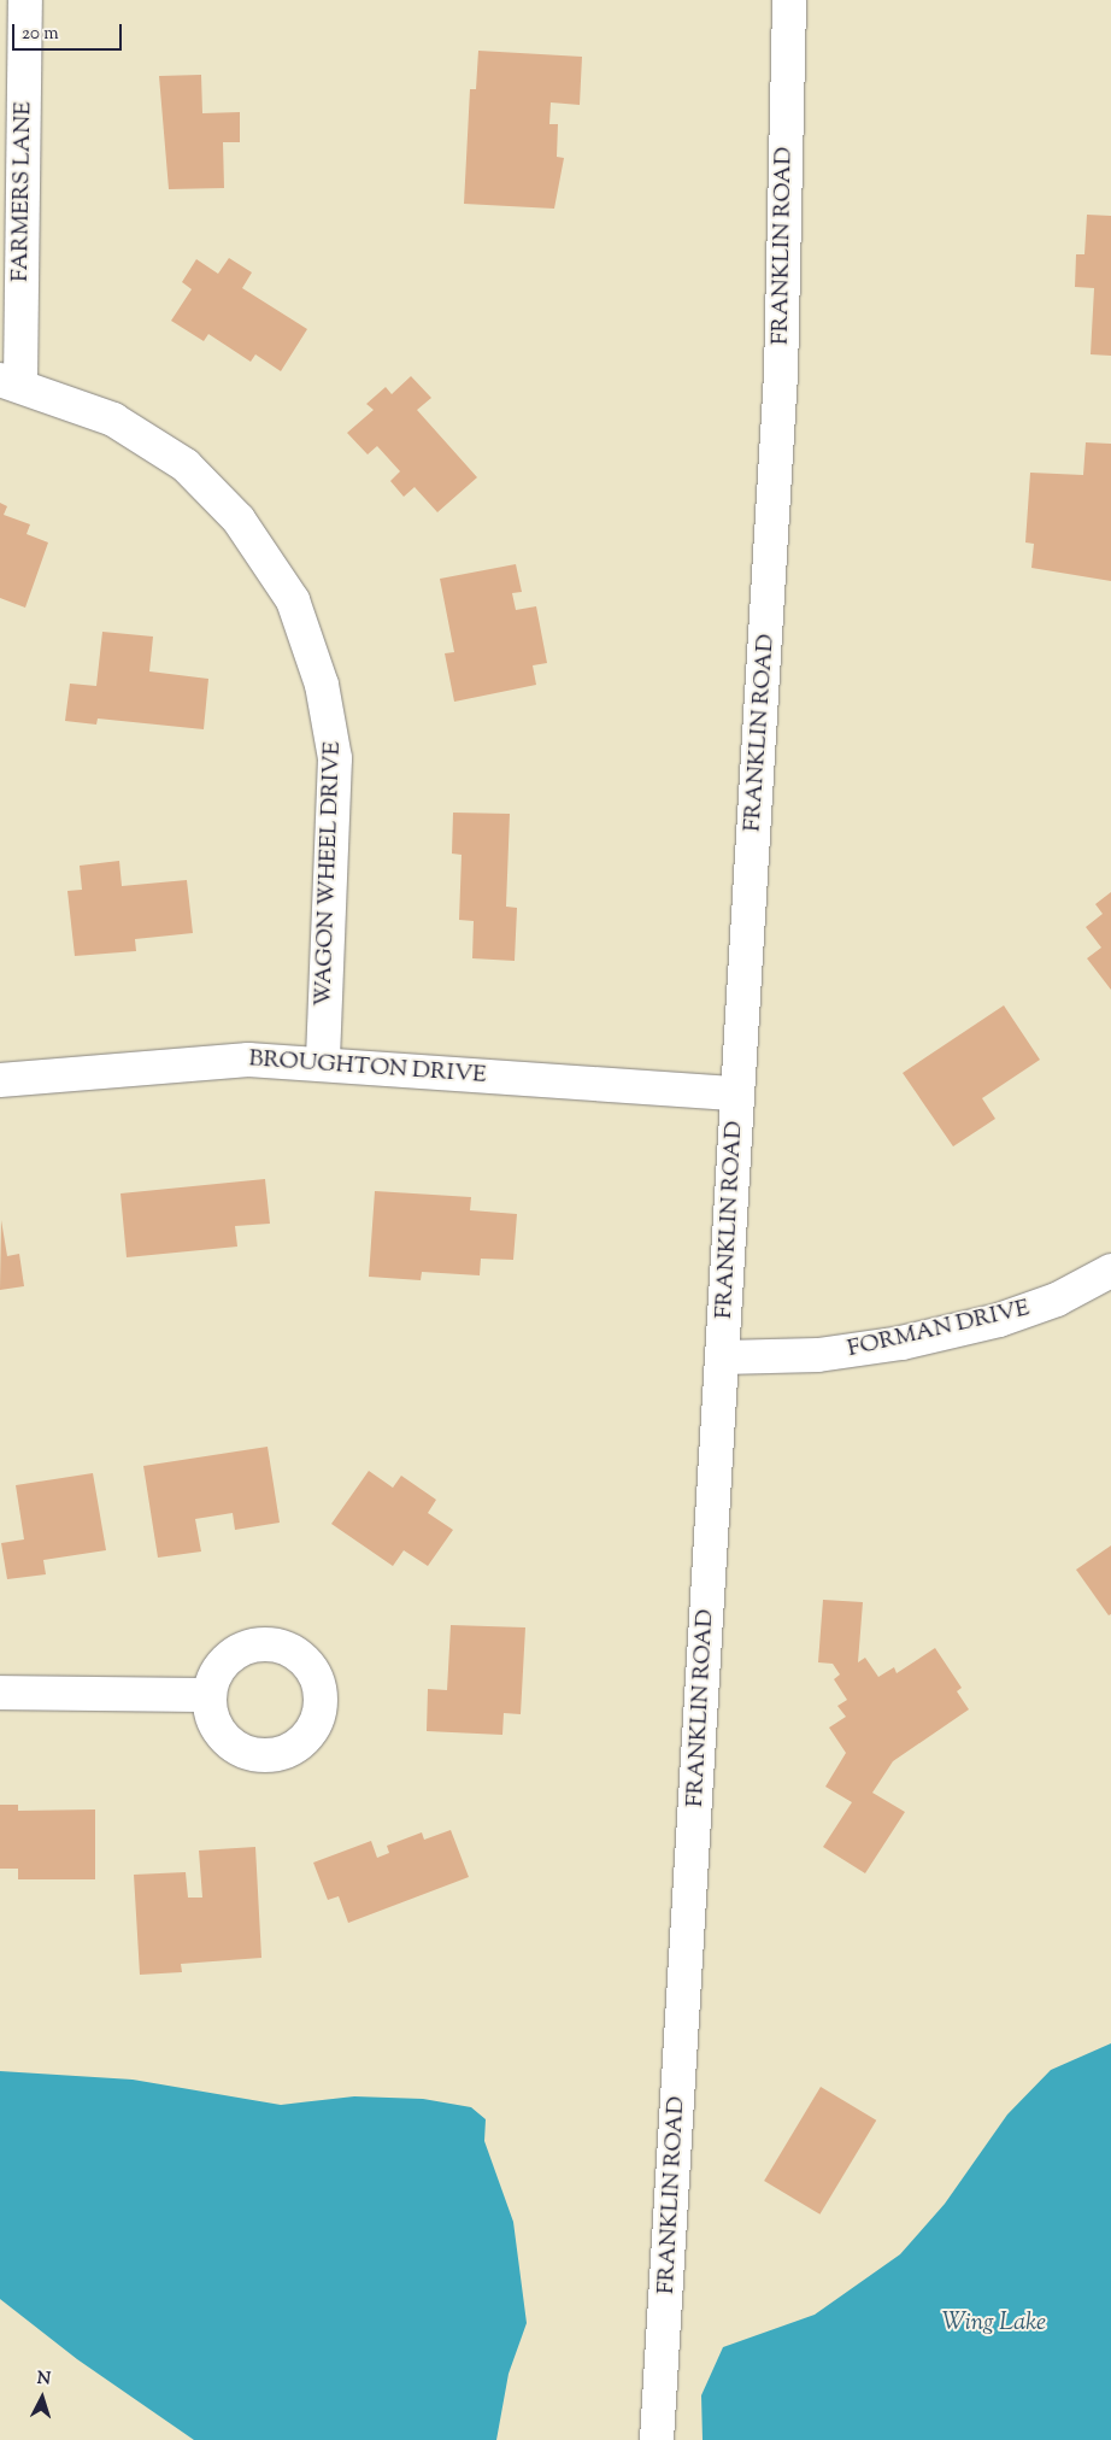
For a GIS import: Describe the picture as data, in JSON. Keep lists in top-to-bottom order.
{
  "streets": {
    "street": [
      "FARMERS LANE",
      "FRANKLIN ROAD",
      "WAGON WHEEL DRIVE",
      "BROUGHTON DRIVE",
      "FORMAN DRIVE"
    ]
  },
  "crossings": [
    ["FARMERS LANE", "WAGON WHEEL DRIVE"],
    ["FRANKLIN ROAD", "BROUGHTON DRIVE"],
    ["FRANKLIN ROAD", "FORMAN DRIVE"],
    ["WAGON WHEEL DRIVE", "BROUGHTON DRIVE"]
  ],
  "water": ["Wing Lake"],
  "scale_bar": "20 m",
  "north": "top"
}
